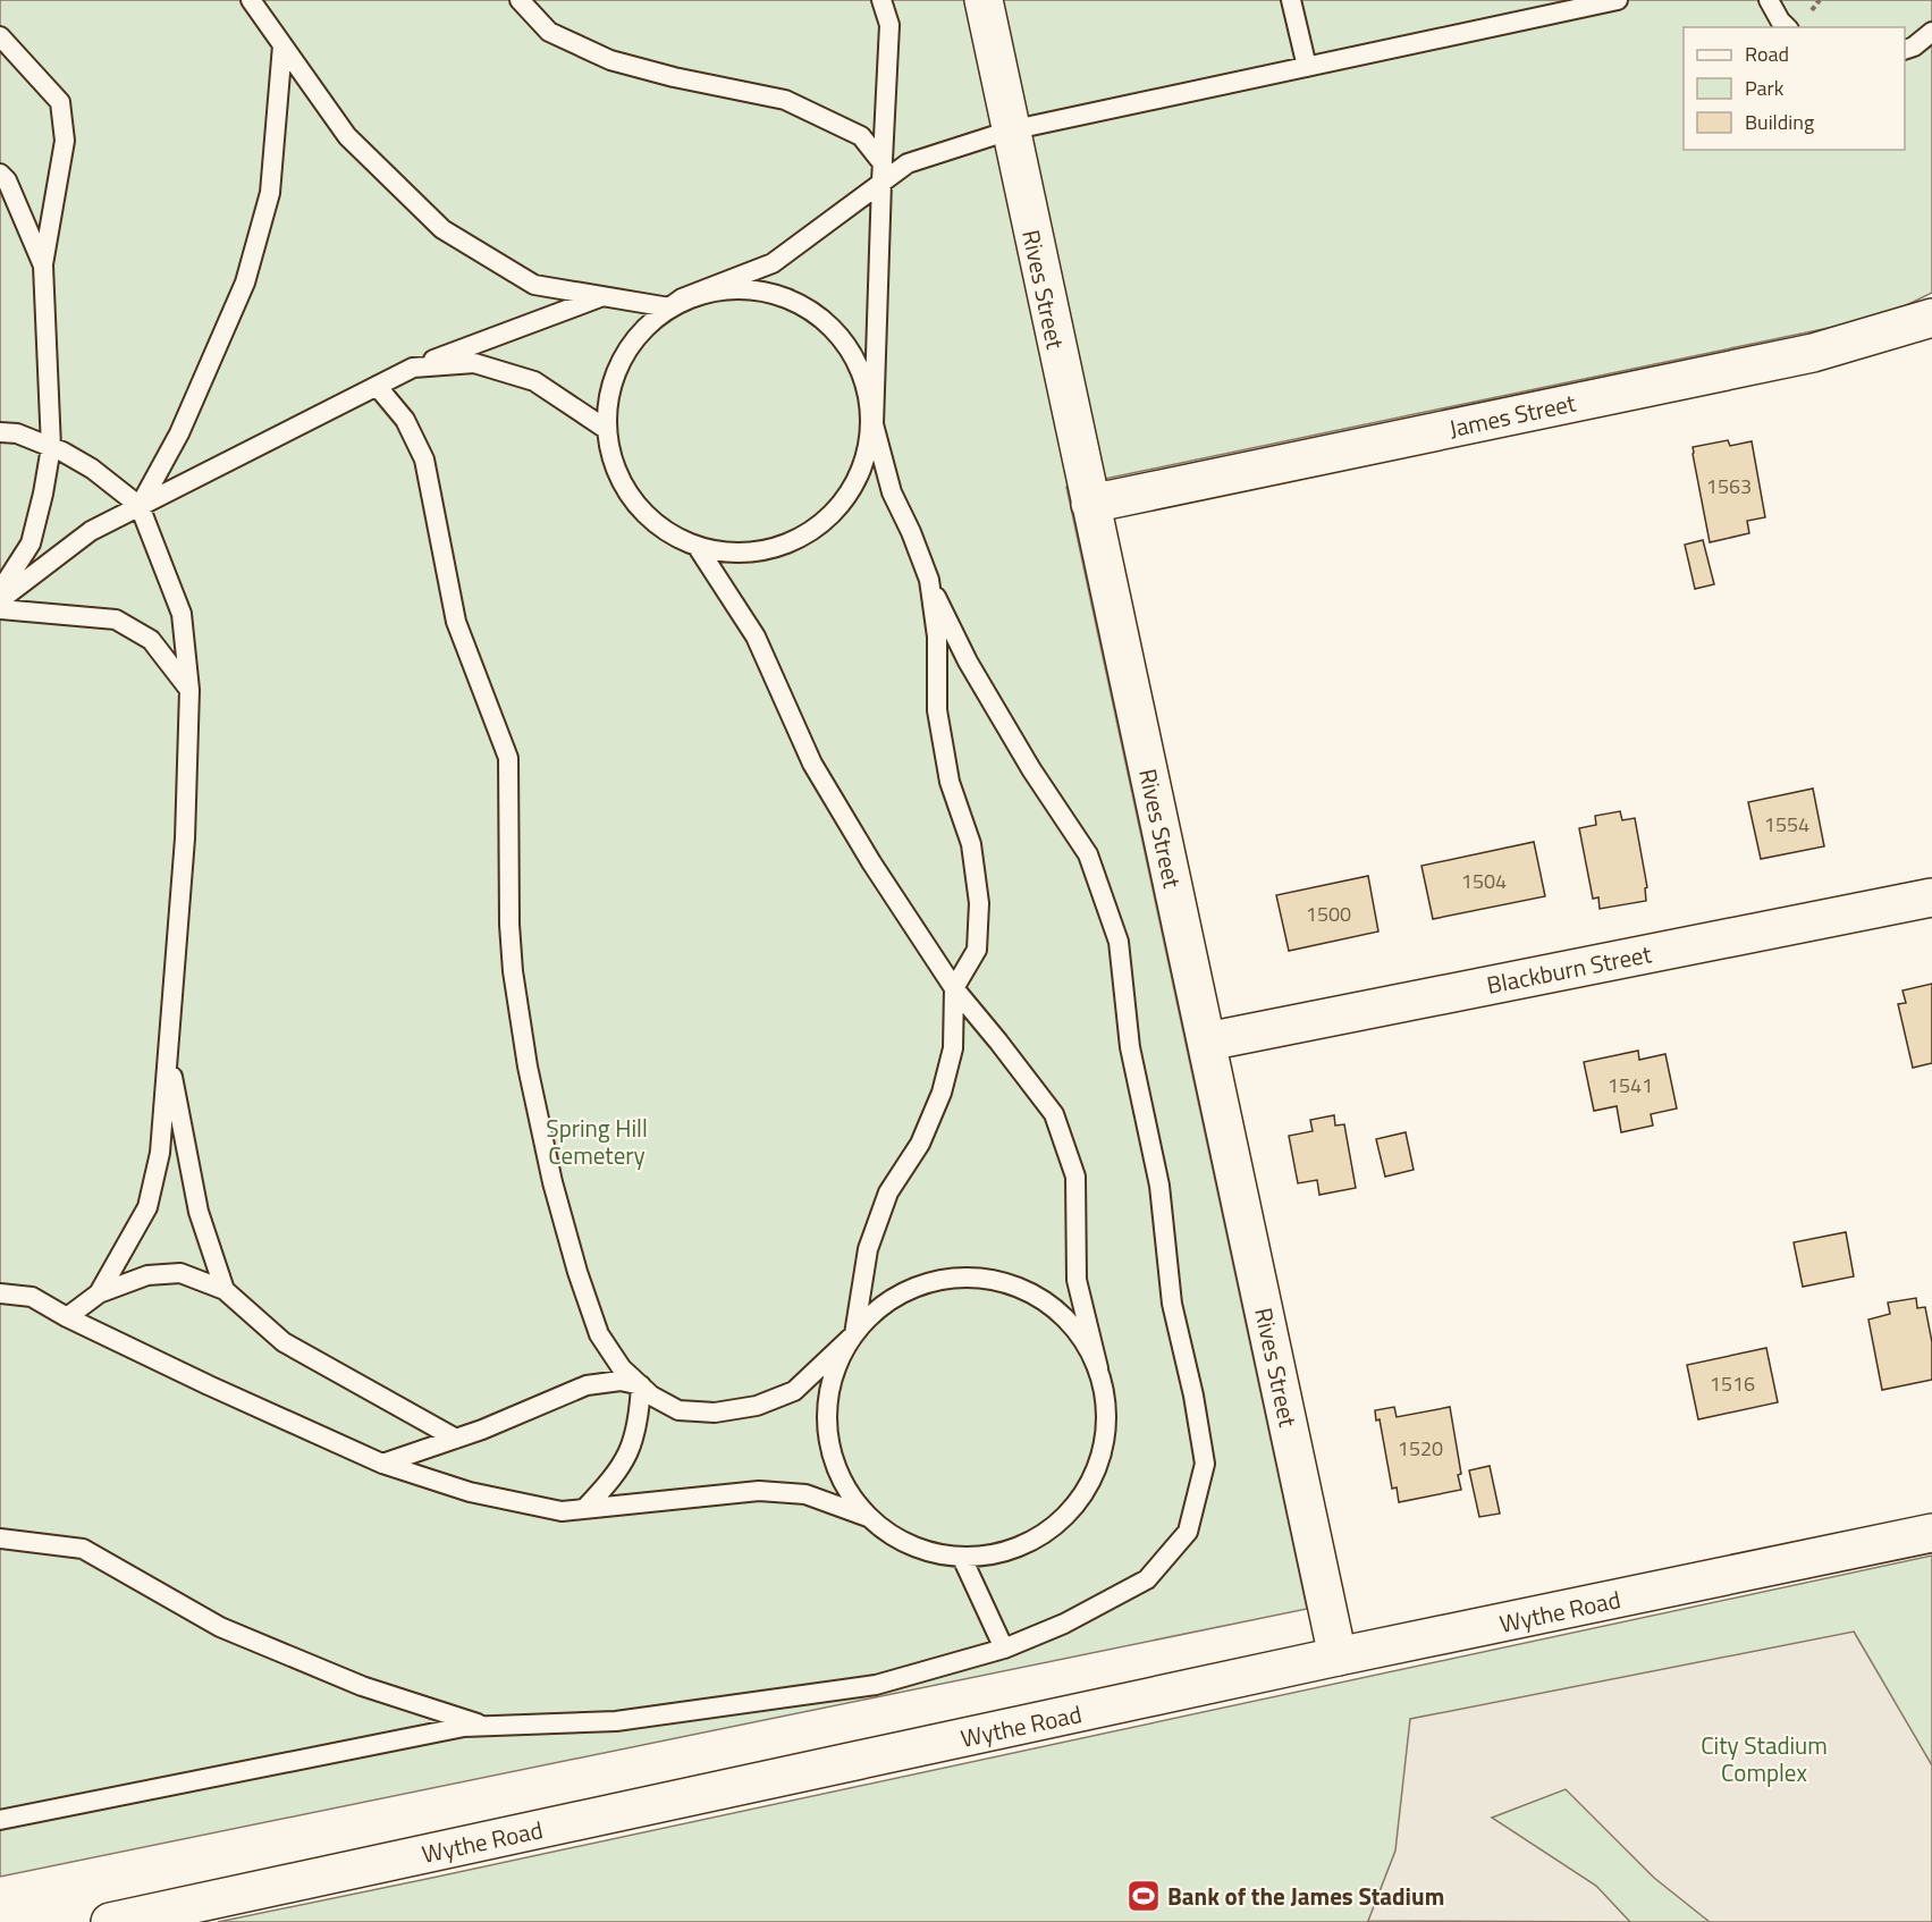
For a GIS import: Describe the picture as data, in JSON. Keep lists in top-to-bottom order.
{
  "streets": {
    "street": [
      "Rives Street",
      "James Street",
      "Blackburn Street",
      "Wythe Road"
    ]
  },
  "crossings": [
    ["Rives Street", "James Street"],
    ["Rives Street", "Blackburn Street"],
    ["Rives Street", "Wythe Road"]
  ],
  "parks": ["Spring Hill Cemetery", "City Stadium Complex"],
  "places": {
    "sports": ["Bank of the James Stadium"]
  },
  "house_numbers": [
    "1563",
    "1554",
    "1504",
    "1500",
    "1541",
    "1516",
    "1520"
  ],
  "legend": ["Road", "Park", "Building"]
}
